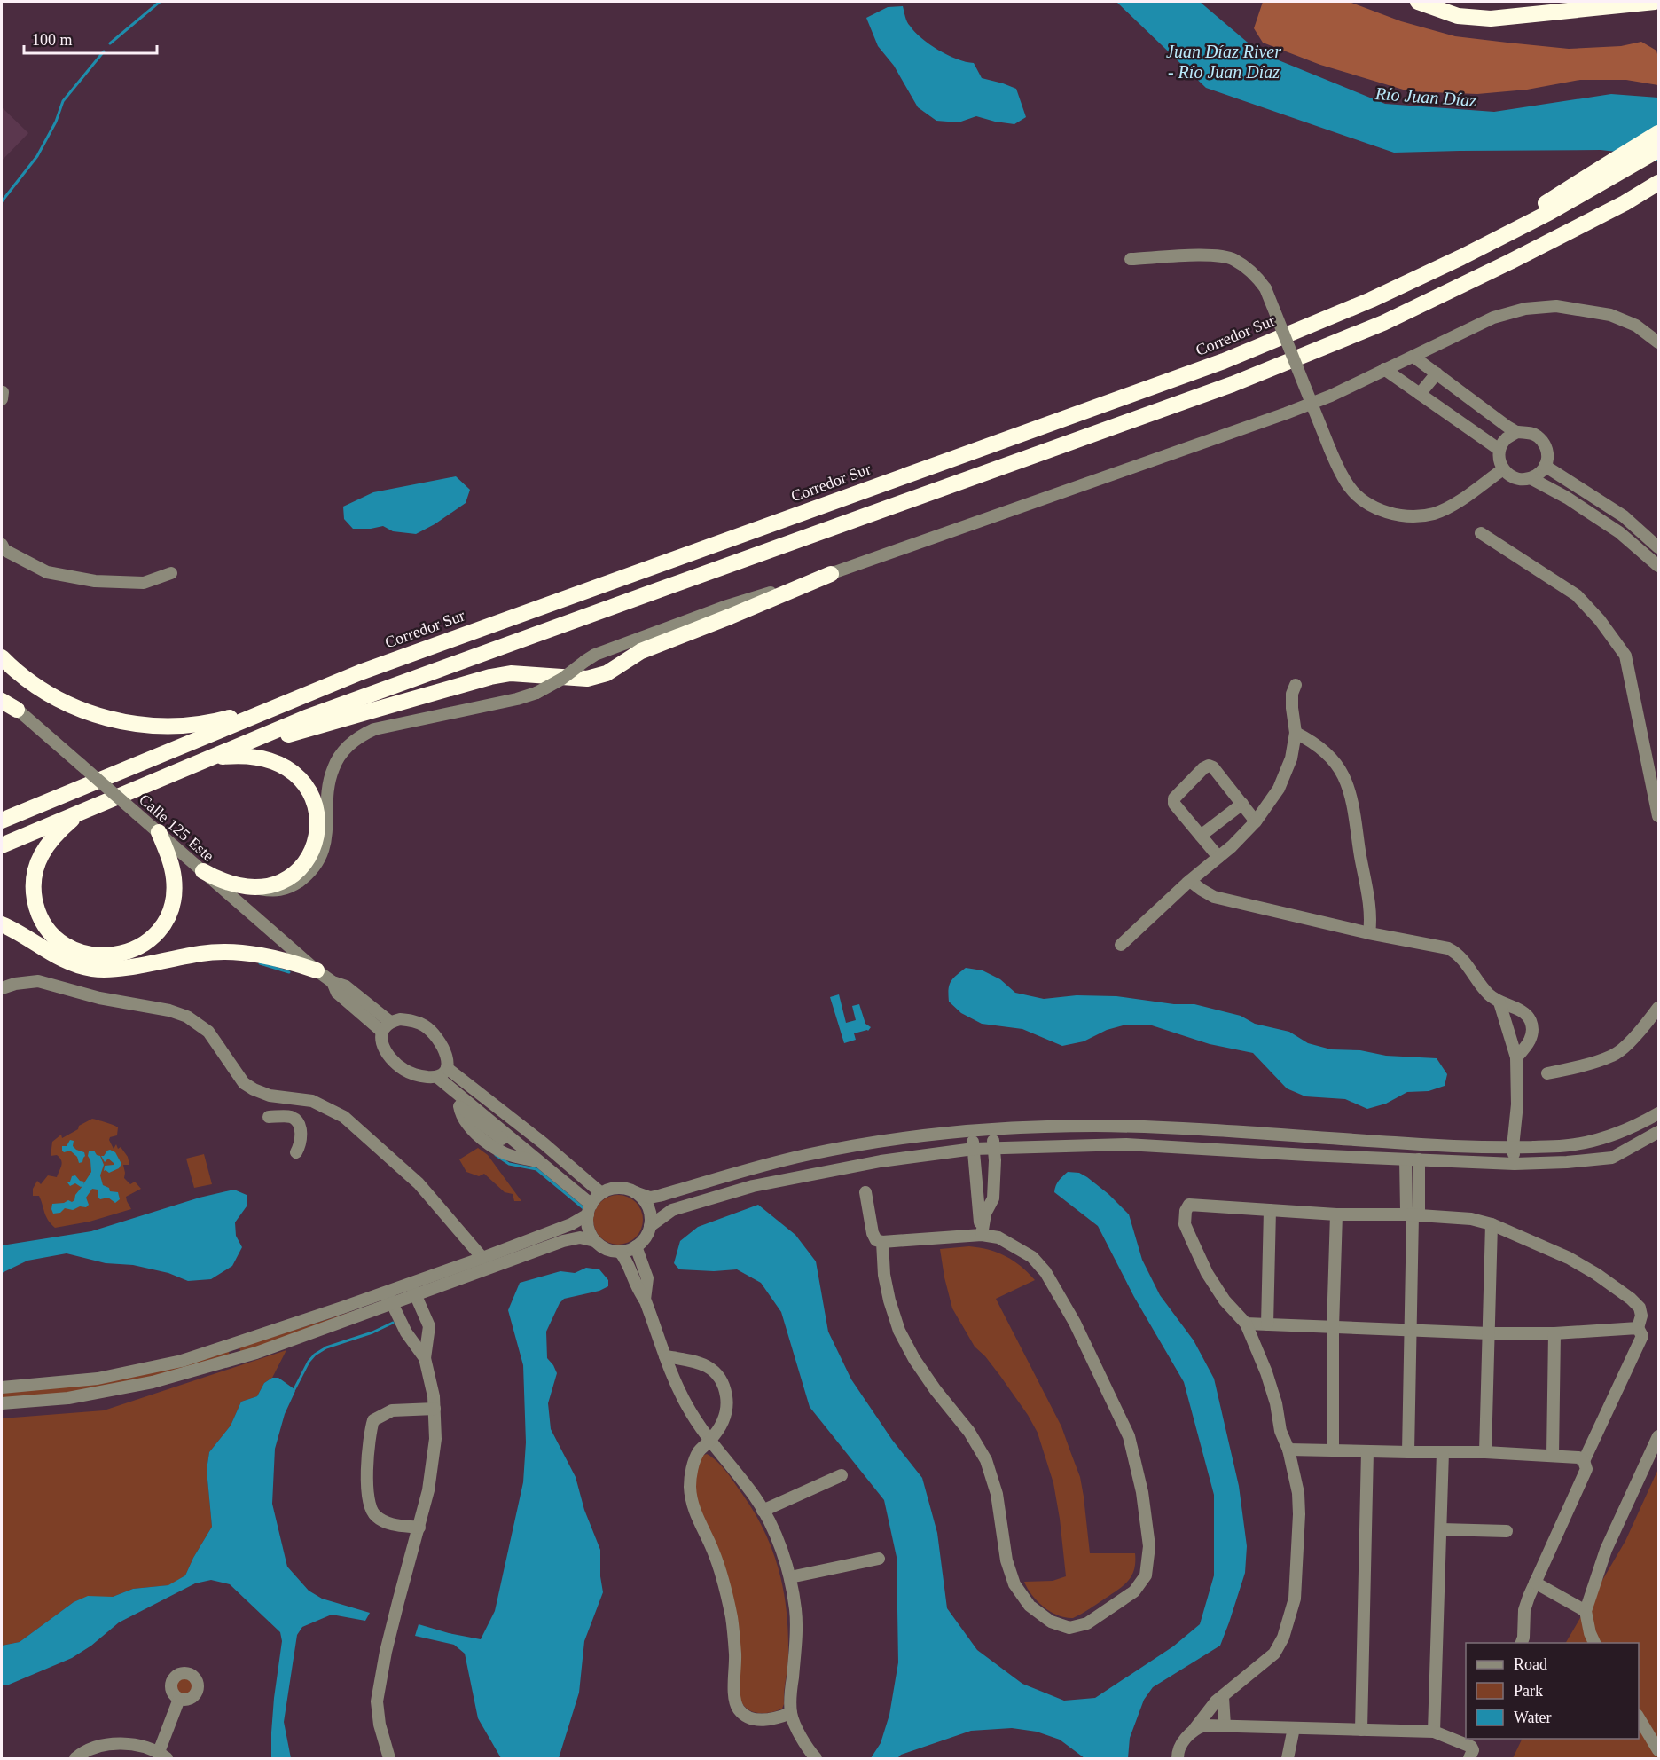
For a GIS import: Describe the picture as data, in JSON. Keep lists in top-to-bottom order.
{
  "streets": {
    "highway": ["Corredor Sur"],
    "street": ["Calle 125 Este"]
  },
  "water": ["Juan Díaz River - Río Juan Díaz", "Río Juan Díaz"],
  "legend": ["Road", "Park", "Water"],
  "scale_bar": "100 m"
}
